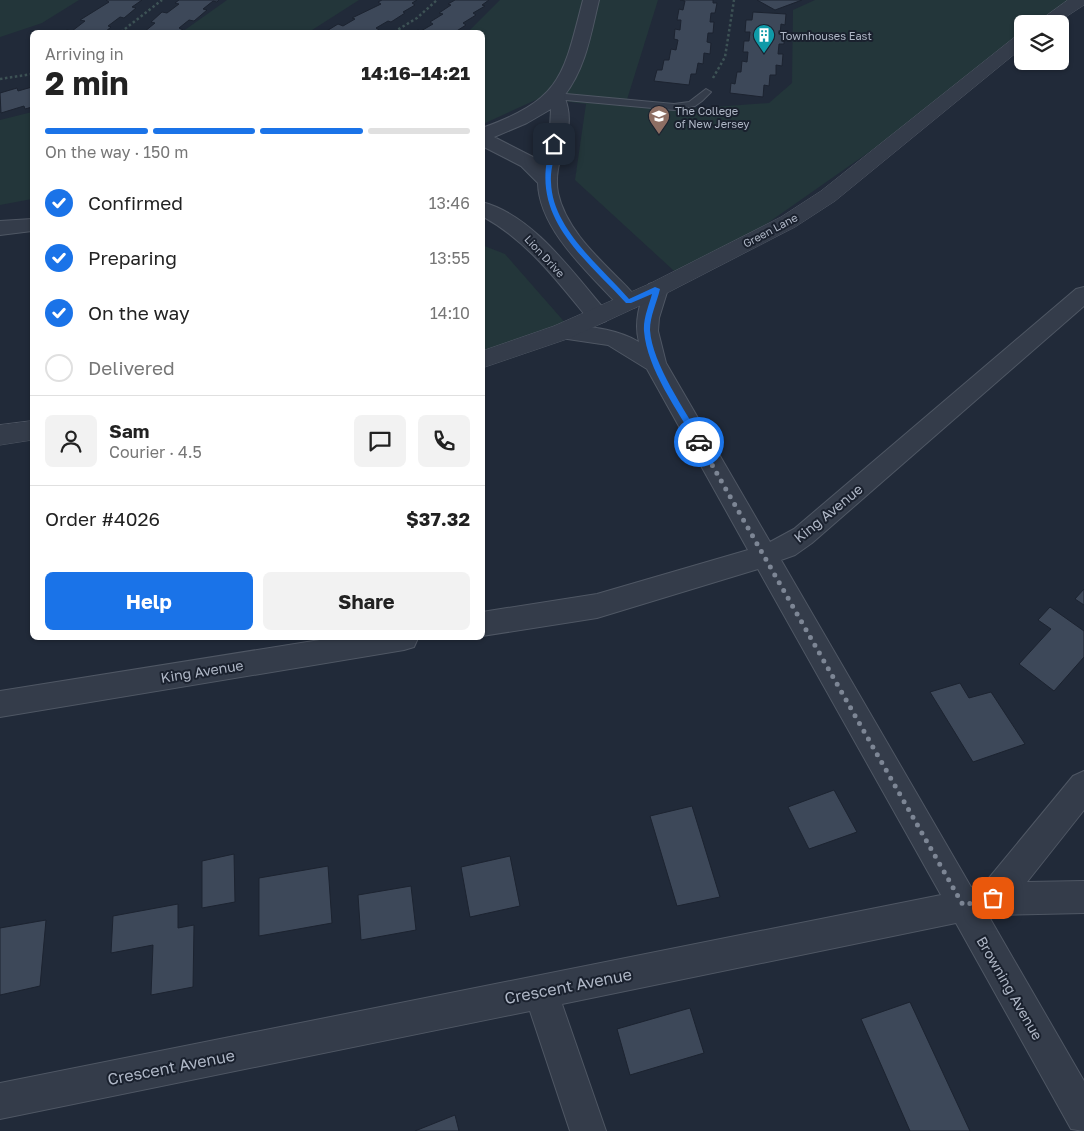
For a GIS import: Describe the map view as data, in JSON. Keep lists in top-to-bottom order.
{
  "streets": {
    "street": [
      "Green Lane",
      "Lion Drive",
      "King Avenue",
      "Crescent Avenue",
      "Browning Avenue"
    ]
  },
  "crossings": [
    ["Green Lane", "Lion Drive"],
    ["King Avenue", "Browning Avenue"],
    ["Crescent Avenue", "Browning Avenue"]
  ],
  "places": {
    "building": ["Townhouses East"],
    "school or university": ["The College of New Jersey"]
  },
  "page": {
    "heading": ["2 min", "Arriving in", "14:16–14:21"],
    "panel": [
      "Sam",
      "Courier · 4.5",
      "Order #4026",
      "$37.32"
    ],
    "bar": "On the way · 150 m",
    "list": [
      ["Confirmed", "13:46"],
      ["Preparing", "13:55"],
      ["On the way", "14:10"],
      "Delivered"
    ],
    "buttons": ["Help", "Share"]
  }
}
